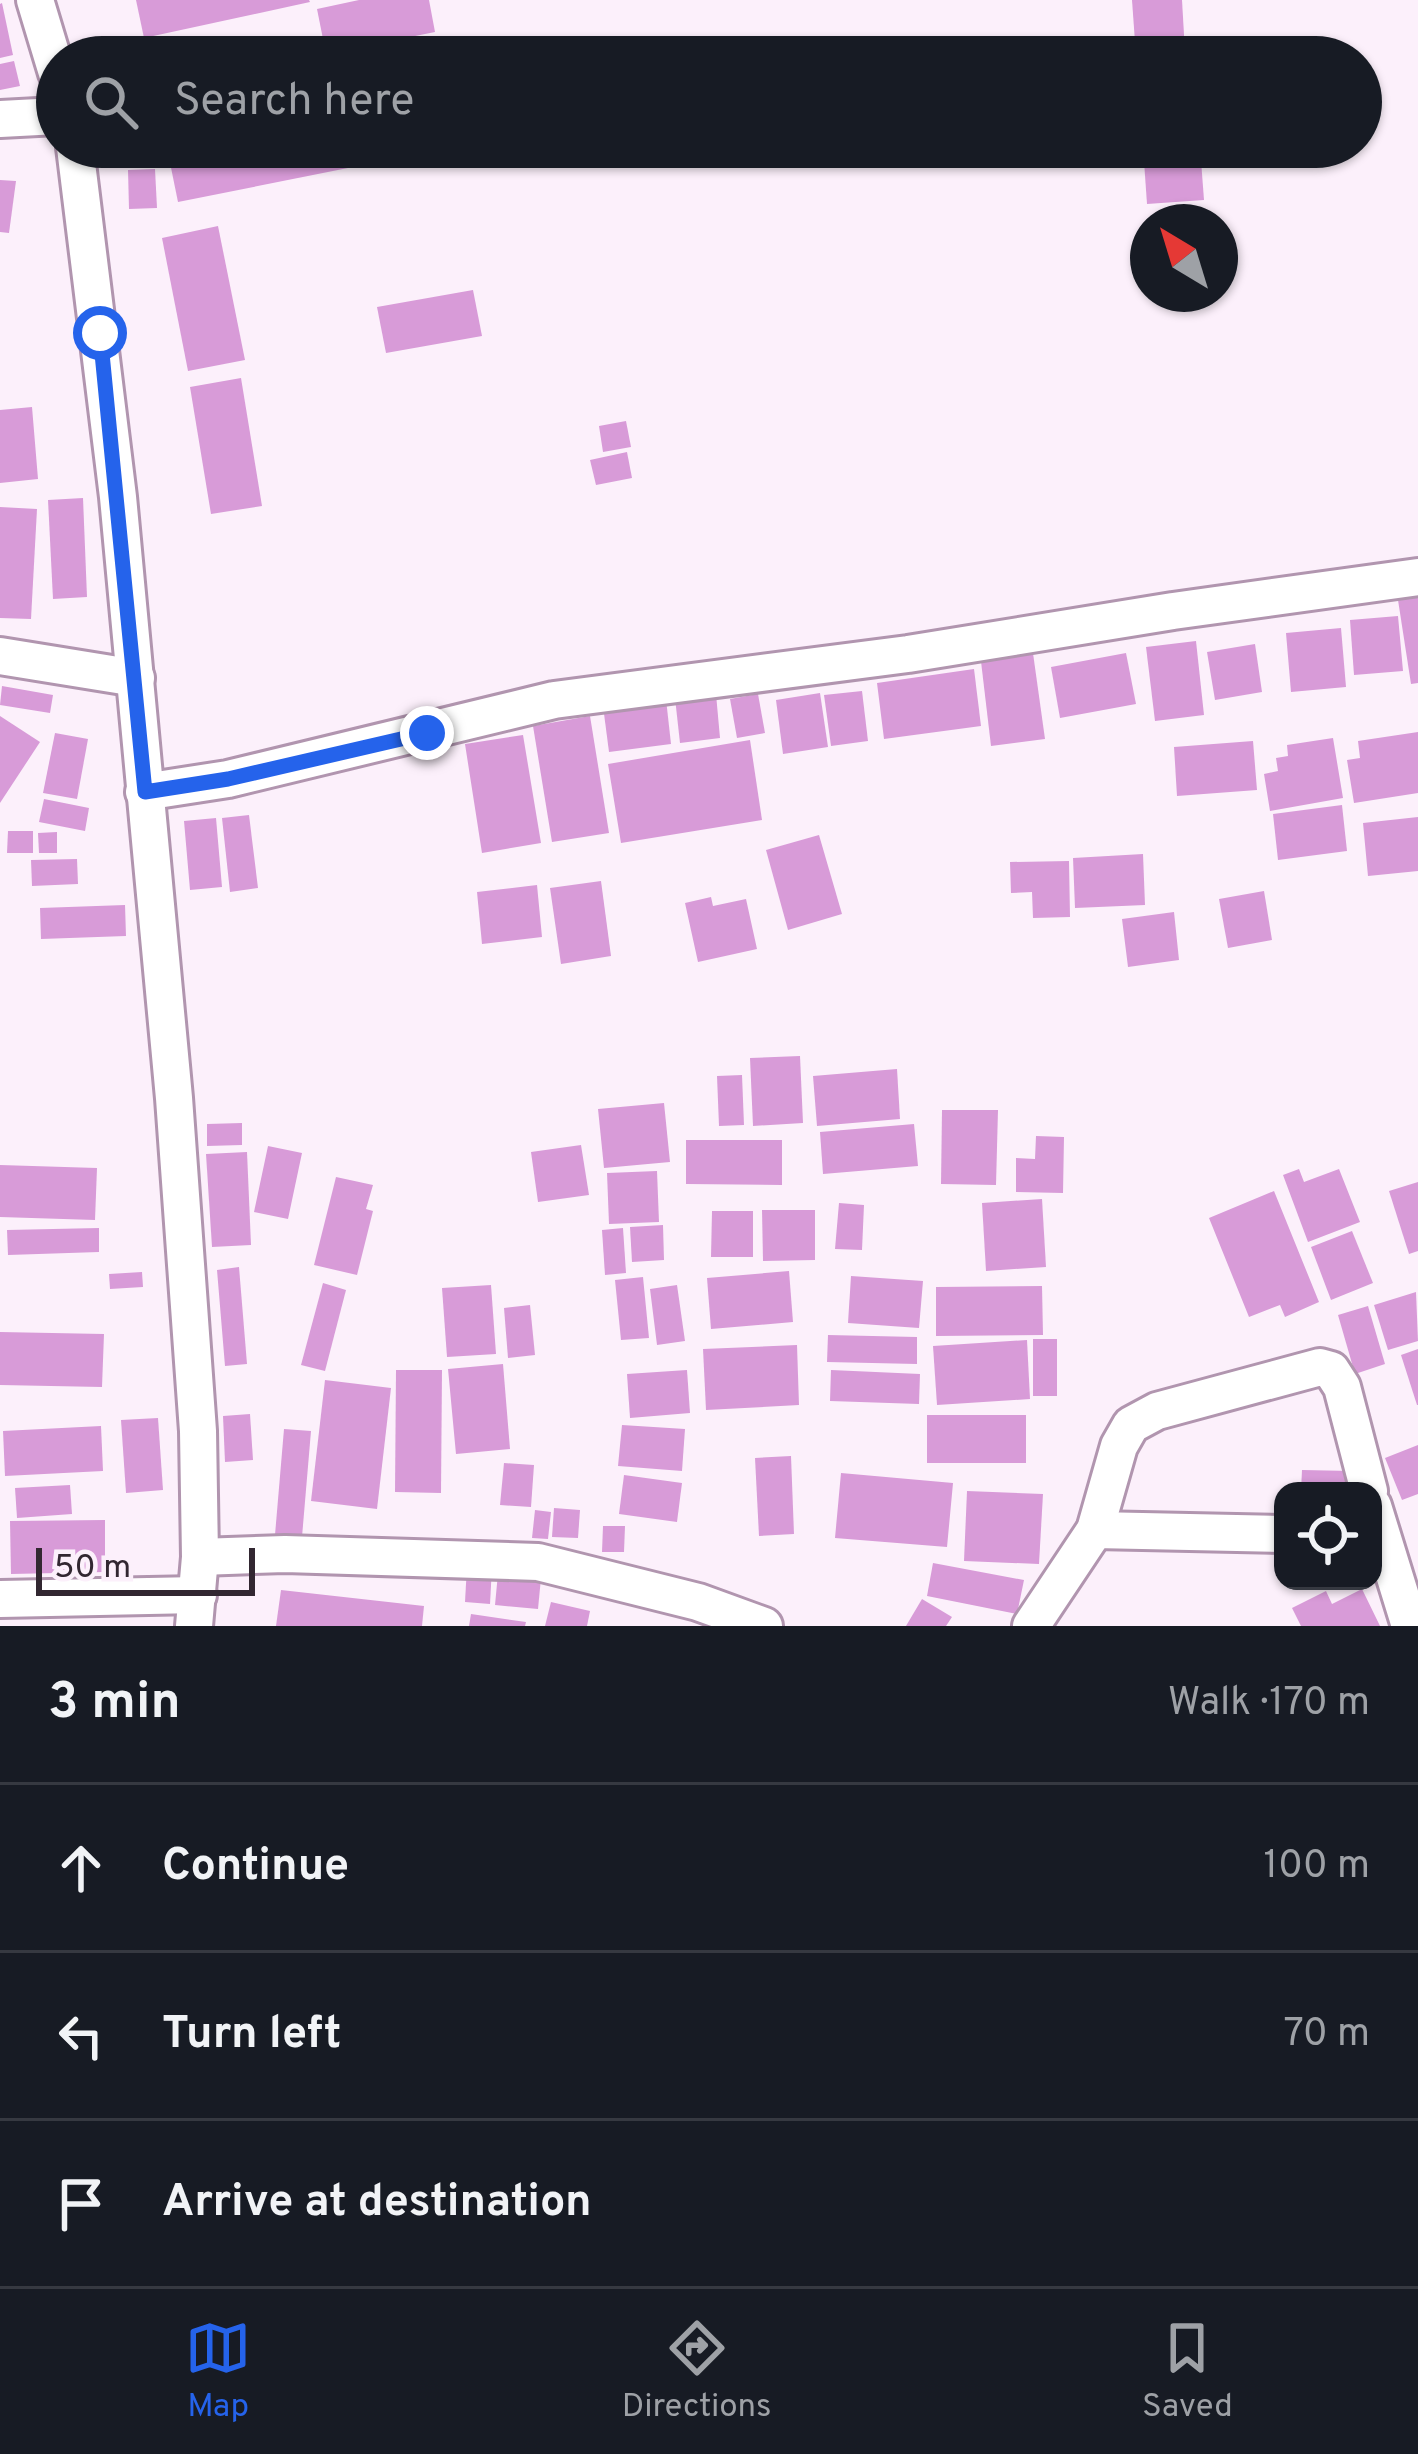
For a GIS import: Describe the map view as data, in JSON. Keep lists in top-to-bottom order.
{
  "scale_bar": "50 m",
  "north": "top left",
  "page": {
    "search": "Search here",
    "scale": "50 m",
    "heading": ["3 min", "Walk · 170 m"],
    "list": [
      ["Continue", "100 m"],
      ["Turn left", "70 m"],
      "Arrive at destination"
    ],
    "nav": ["Map", "Directions", "Saved"]
  }
}
